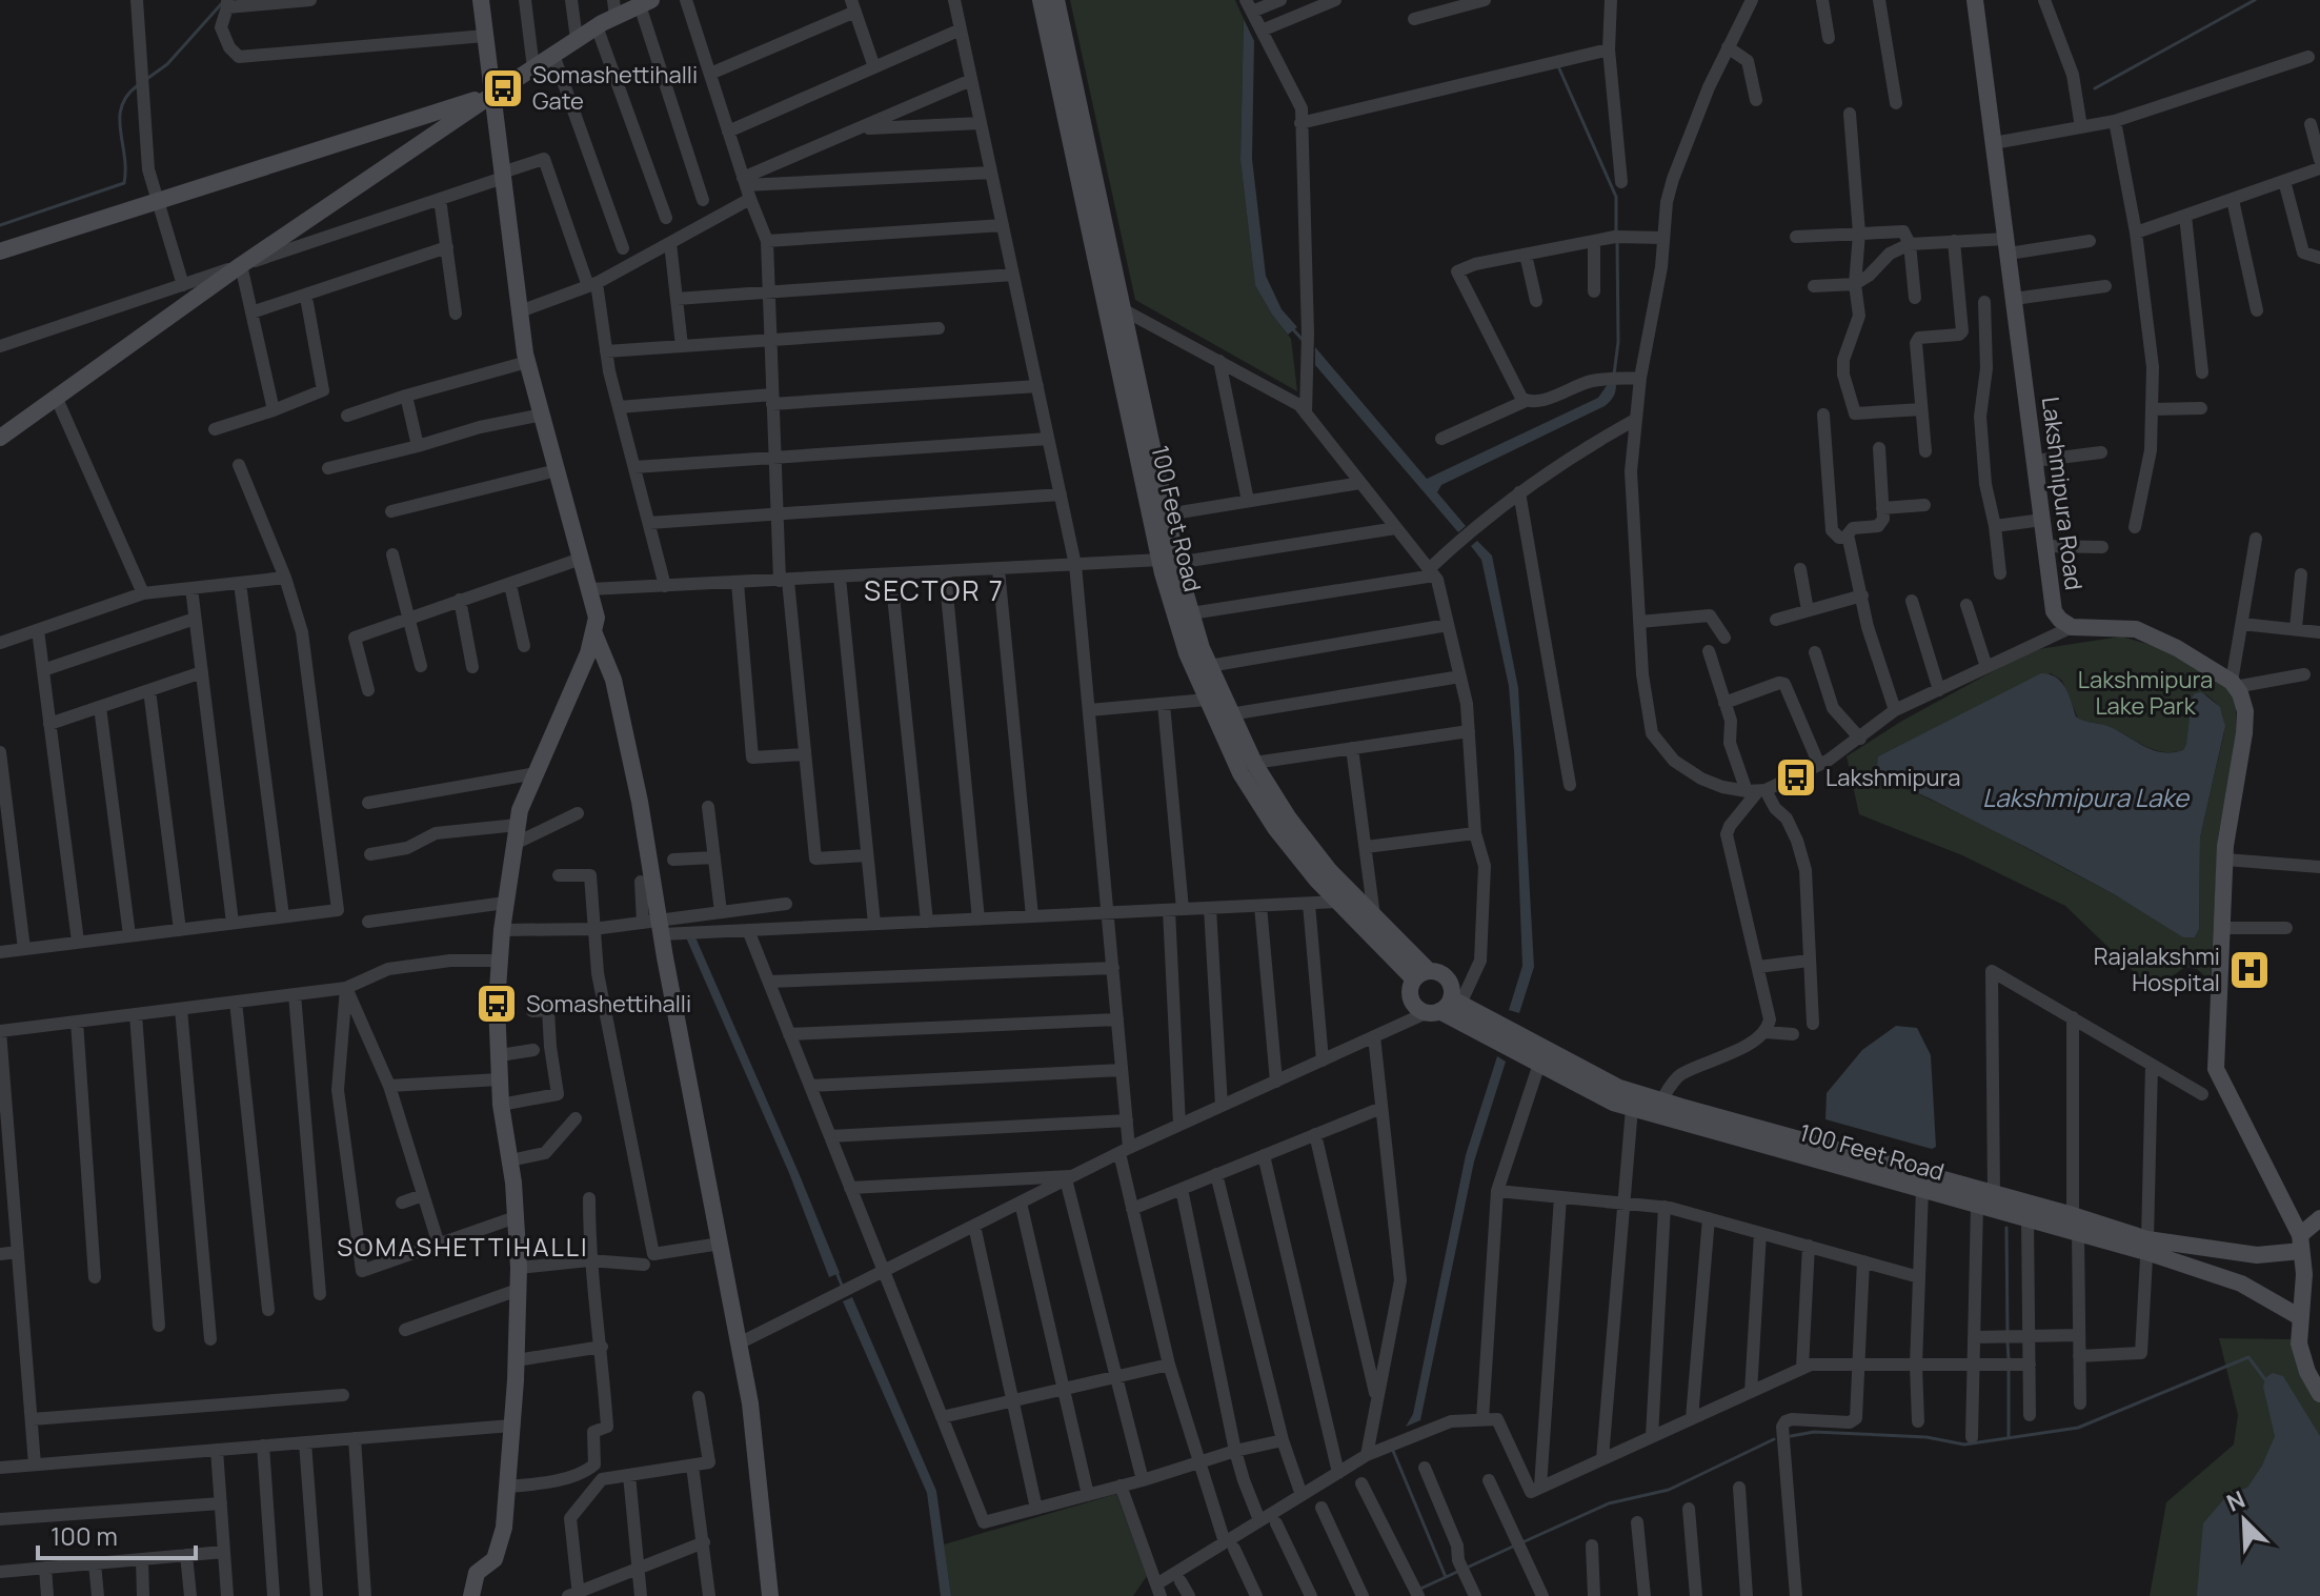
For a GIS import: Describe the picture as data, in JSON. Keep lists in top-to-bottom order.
{
  "streets": {
    "street": ["Lakshmipura Road", "100 Feet Road"]
  },
  "districts": ["SECTOR 7", "SOMASHETTIHALLI"],
  "water": ["Lakshmipura Lake"],
  "parks": ["Lakshmipura Lake Park"],
  "places": {
    "bus stop": ["Somashettihalli Gate", "Lakshmipura", "Somashettihalli"],
    "hospital": ["Rajalakshmi Hospital"]
  },
  "scale_bar": "100 m",
  "north": "top left"
}
